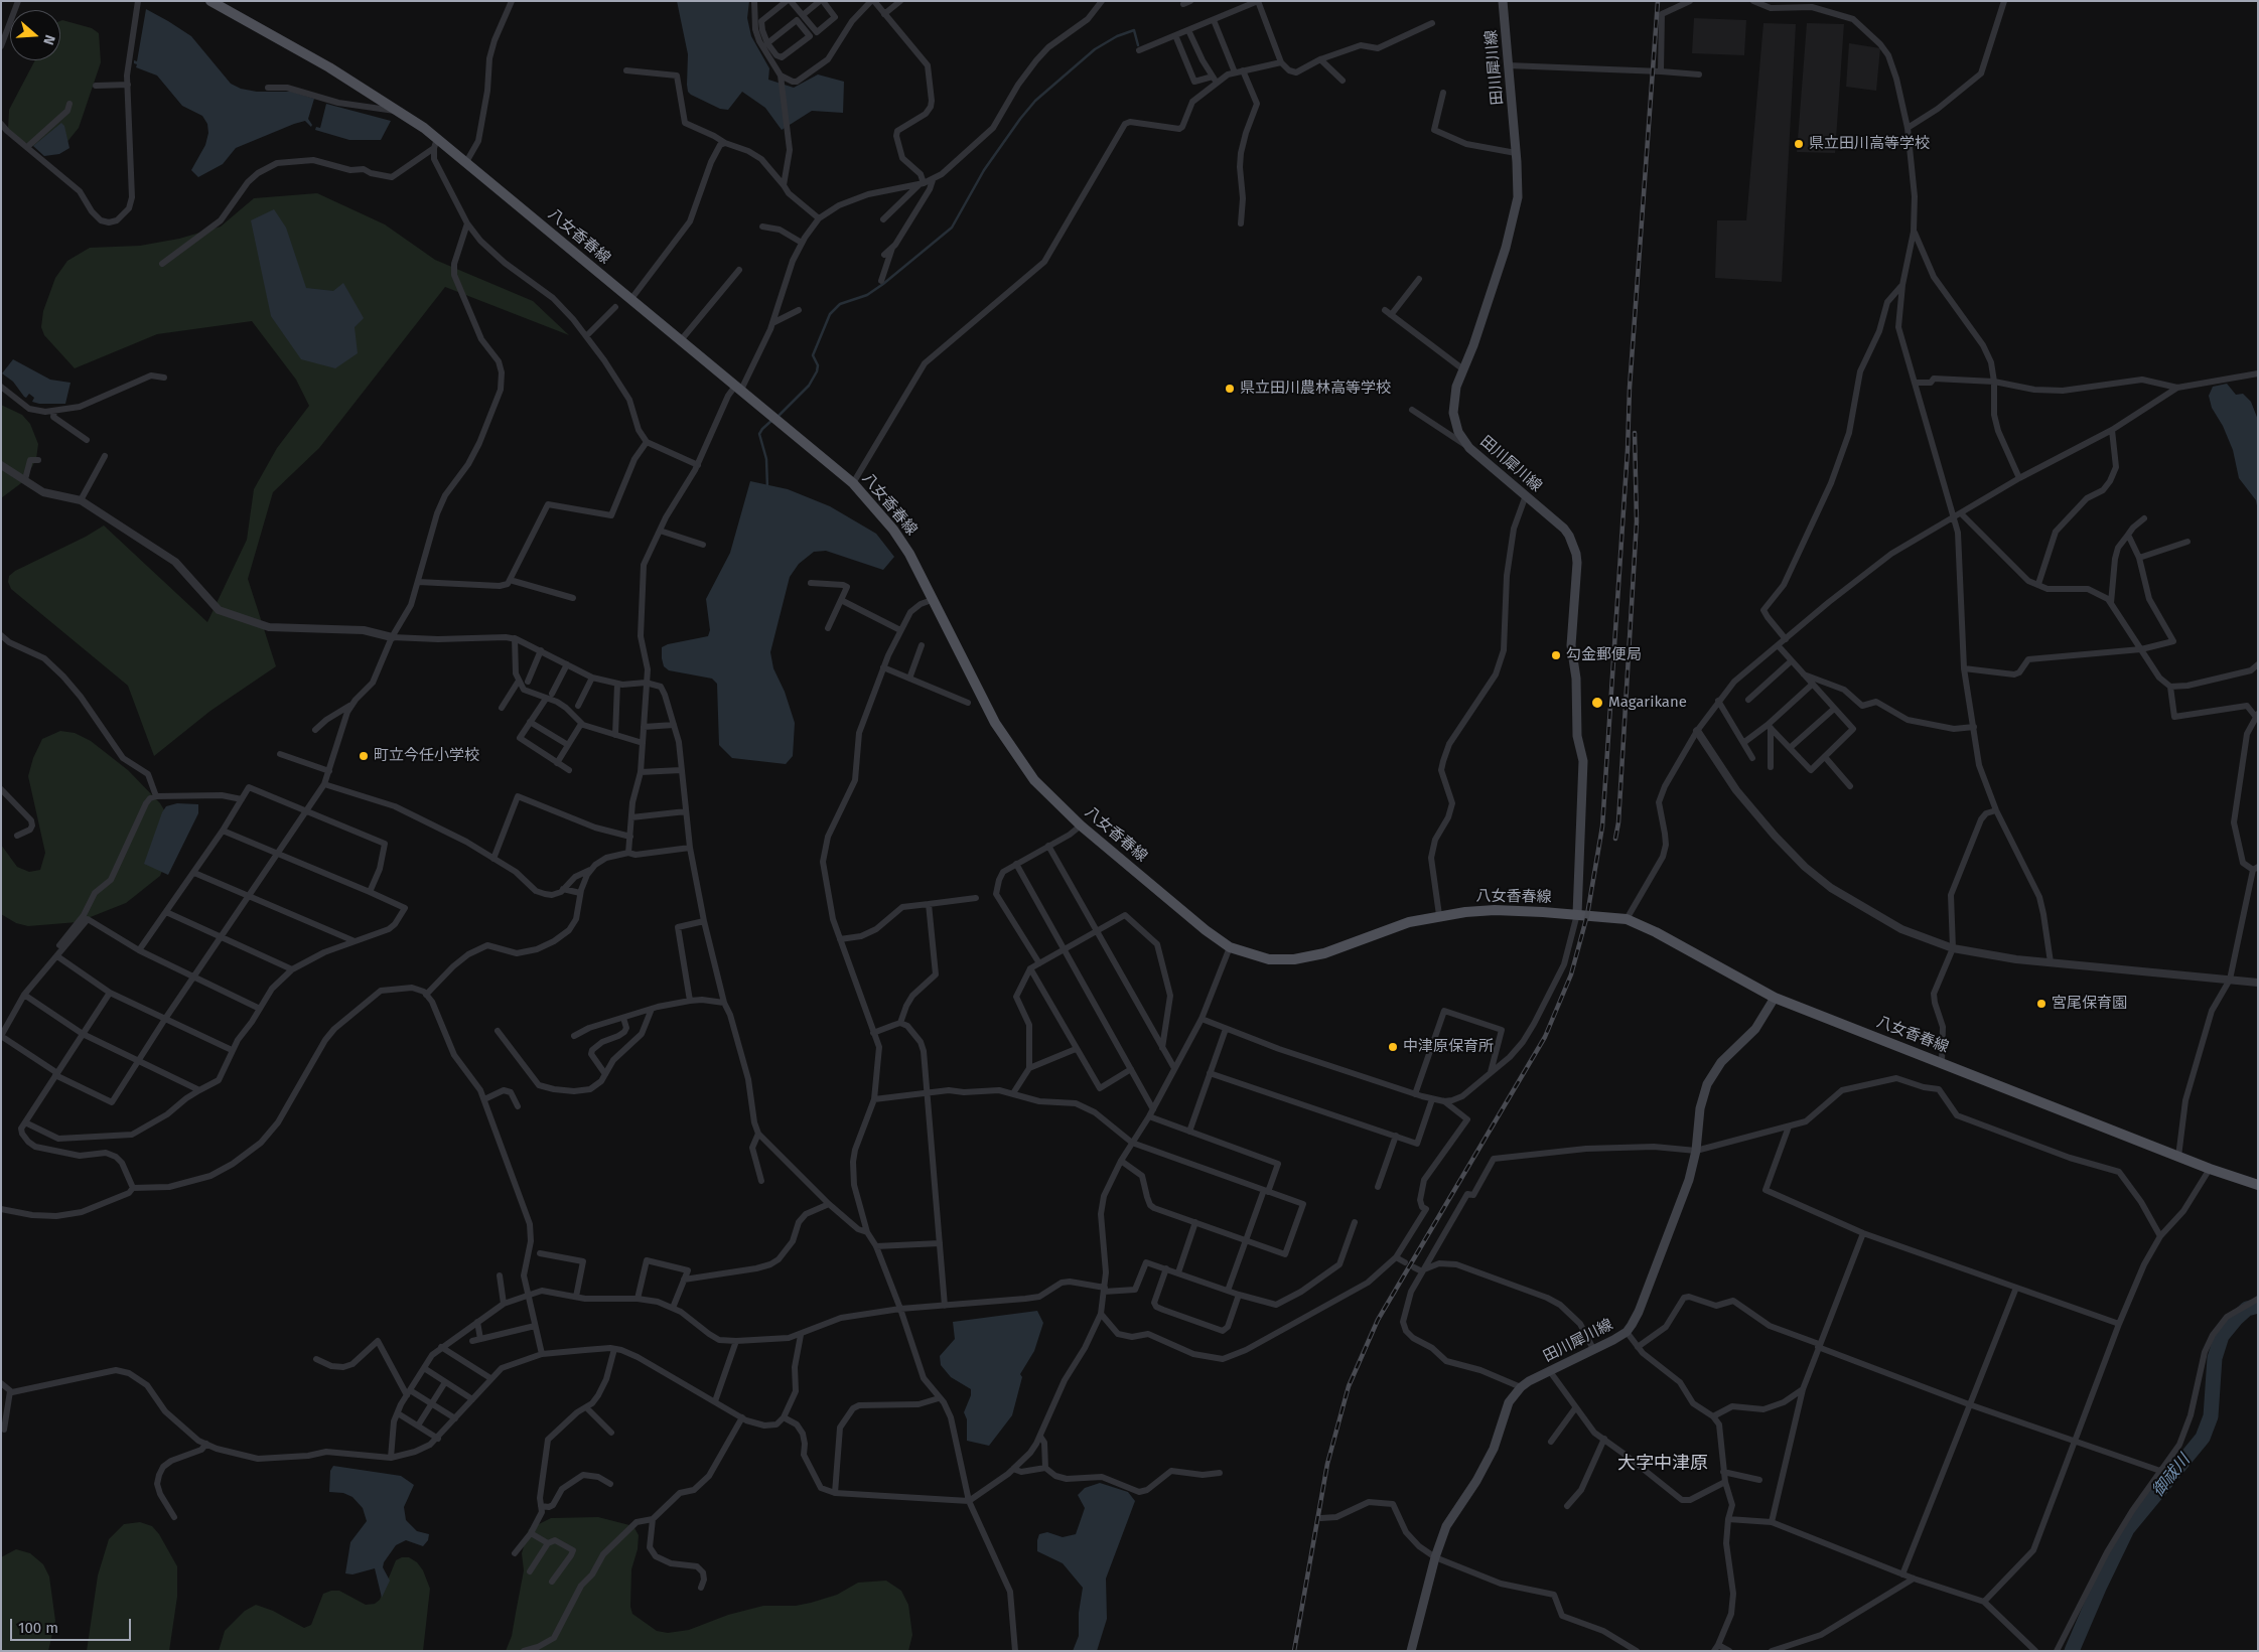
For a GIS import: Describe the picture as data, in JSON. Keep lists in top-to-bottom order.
{
  "streets": {
    "main road": ["田川犀川線", "八女香春線"]
  },
  "crossings": [
    ["田川犀川線", "八女香春線"]
  ],
  "districts": ["大字中津原"],
  "water": ["御祓川"],
  "places": [
    "県立田川高等学校",
    "県立田川農林高等学校",
    "勾金郵便局",
    "Magarikane",
    "町立今任小学校",
    "宮尾保育園",
    "中津原保育所"
  ],
  "scale_bar": "100 m",
  "north": "right"
}
